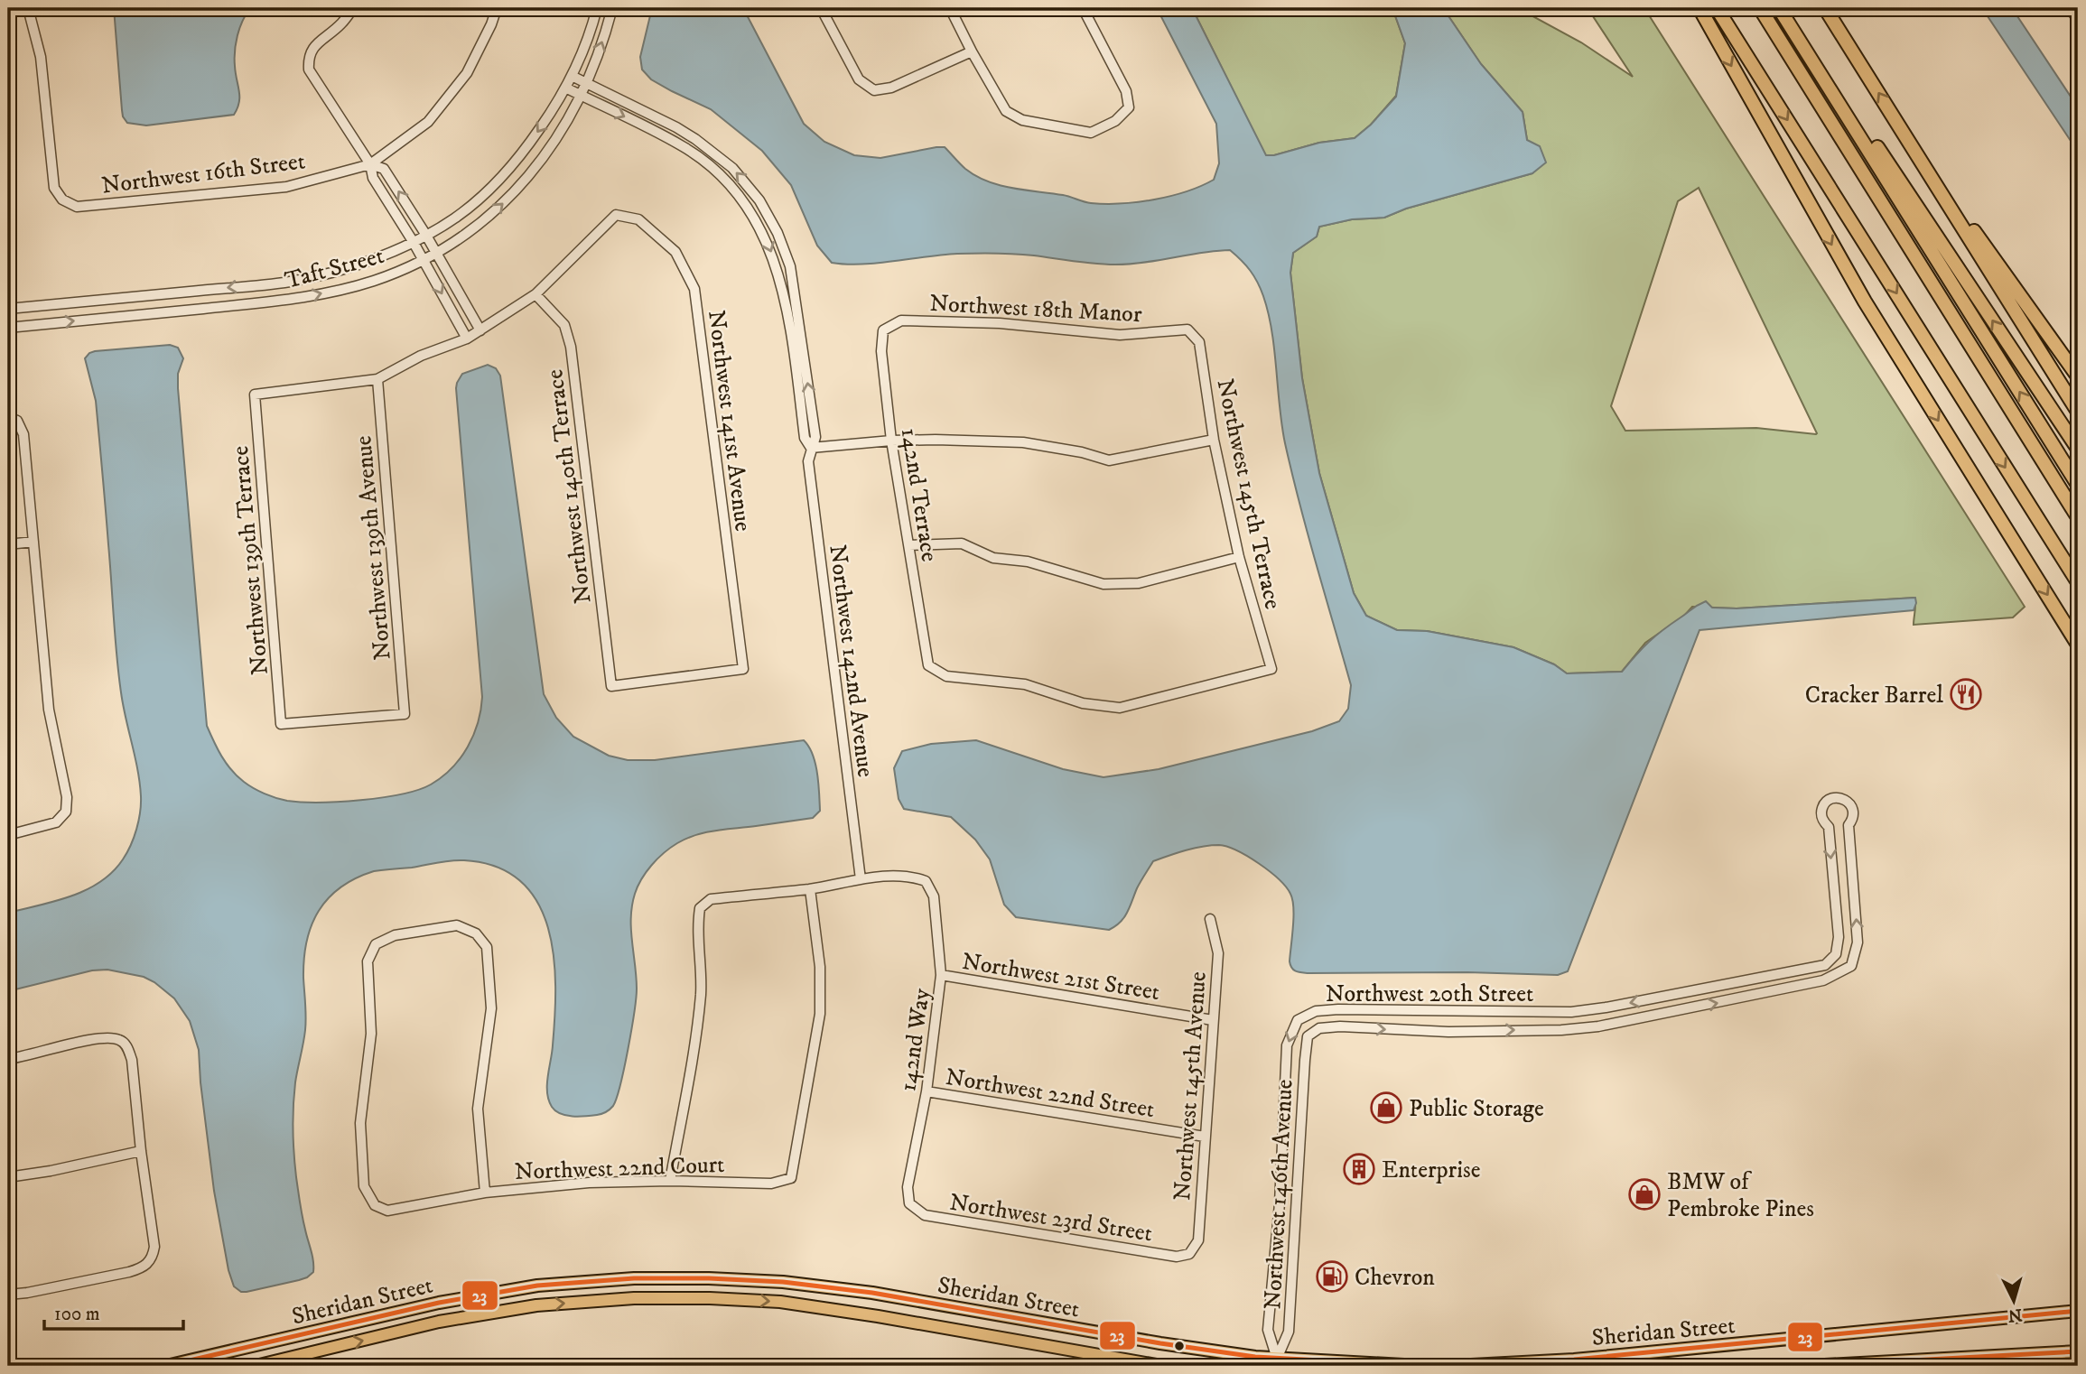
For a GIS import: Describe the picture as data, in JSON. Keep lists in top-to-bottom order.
{
  "streets": {
    "main road": ["Sheridan Street"],
    "street": [
      "Northwest 16th Street",
      "Taft Street",
      "Northwest 18th Manor",
      "Northwest 141st Avenue",
      "Northwest 140th Terrace",
      "Northwest 145th Terrace",
      "142nd Terrace",
      "Northwest 139th Avenue",
      "Northwest 139th Terrace",
      "Northwest 142nd Avenue",
      "Northwest 21st Street",
      "Northwest 20th Street",
      "142nd Way",
      "Northwest 145th Avenue",
      "Northwest 22nd Street",
      "Northwest 22nd Court",
      "Northwest 146th Avenue",
      "Northwest 23rd Street"
    ]
  },
  "crossings": [
    ["Taft Street", "Northwest 142nd Avenue"],
    ["Northwest 18th Manor", "Northwest 145th Terrace"],
    ["Northwest 18th Manor", "142nd Terrace"],
    ["Northwest 141st Avenue", "Northwest 140th Terrace"],
    ["Northwest 145th Terrace", "142nd Terrace"],
    ["Northwest 139th Avenue", "Northwest 139th Terrace"],
    ["Northwest 142nd Avenue", "142nd Way"],
    ["Northwest 21st Street", "142nd Way"],
    ["Northwest 21st Street", "Northwest 145th Avenue"],
    ["Northwest 20th Street", "Northwest 146th Avenue"],
    ["Northwest 20th Street", "Sheridan Street"],
    ["142nd Way", "Northwest 22nd Street"],
    ["142nd Way", "Northwest 23rd Street"],
    ["Northwest 145th Avenue", "Northwest 22nd Street"],
    ["Northwest 145th Avenue", "Northwest 23rd Street"],
    ["Northwest 146th Avenue", "Sheridan Street"]
  ],
  "places": {
    "restaurant": ["Cracker Barrel"],
    "shop": ["Public Storage", "BMW of Pembroke Pines"],
    "building": ["Enterprise"],
    "fuel station": ["Chevron"]
  },
  "lines": ["transit line 23"],
  "scale_bar": "100 m",
  "north": "bottom"
}
